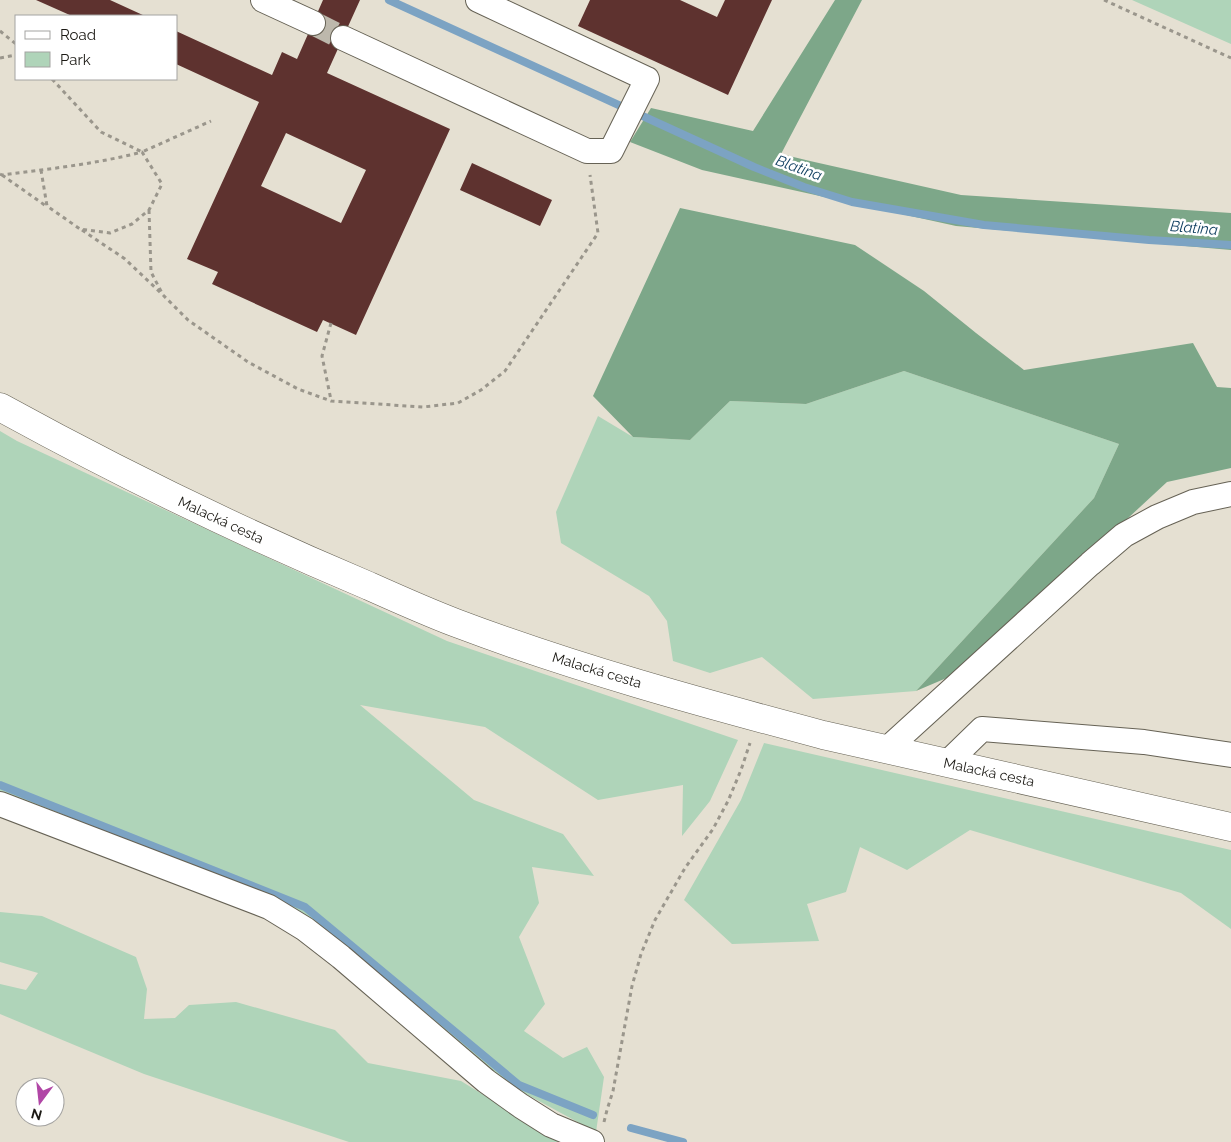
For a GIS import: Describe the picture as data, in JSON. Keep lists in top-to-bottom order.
{
  "streets": {
    "main road": ["Malacká cesta"]
  },
  "water": ["Blatina"],
  "legend": ["Road", "Park"],
  "north": "bottom"
}
